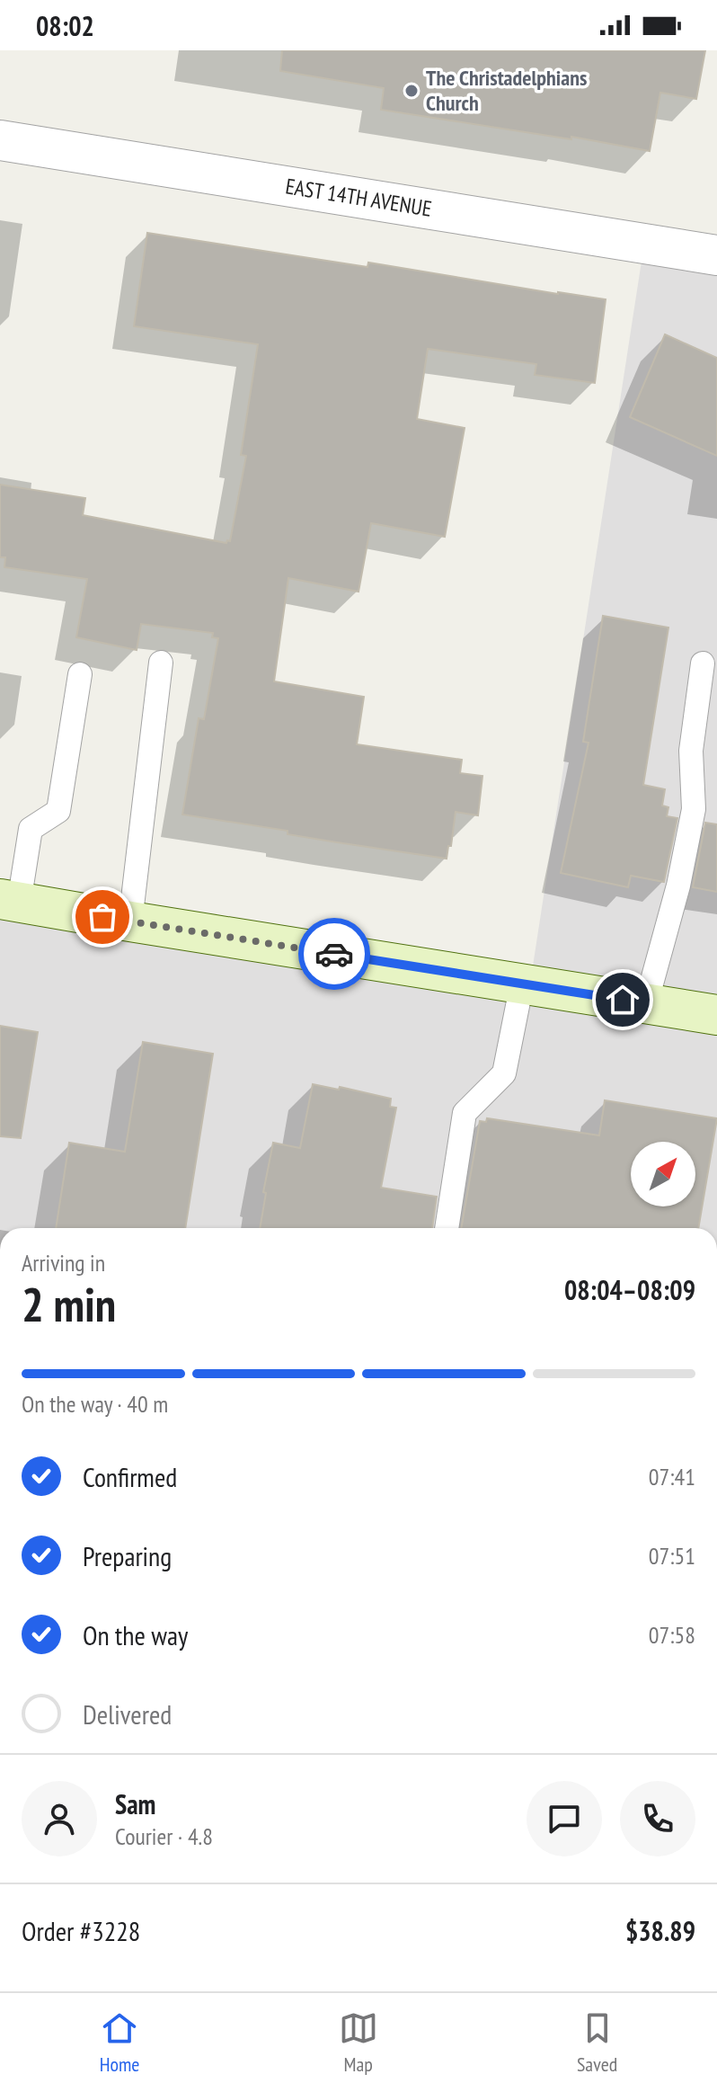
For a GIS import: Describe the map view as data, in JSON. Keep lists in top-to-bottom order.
{
  "streets": {
    "street": ["EAST 14TH AVENUE"]
  },
  "places": ["The Christadelphians Church"],
  "north": "top right",
  "page": {
    "status": "08:02",
    "heading": ["2 min", "Arriving in", "08:04–08:09"],
    "panel": [
      "Sam",
      "Courier · 4.8",
      "Order #3228",
      "$38.89"
    ],
    "bar": "On the way · 40 m",
    "list": [
      ["Confirmed", "07:41"],
      ["Preparing", "07:51"],
      ["On the way", "07:58"],
      "Delivered"
    ],
    "tabs": ["Home", "Map", "Saved"]
  }
}
